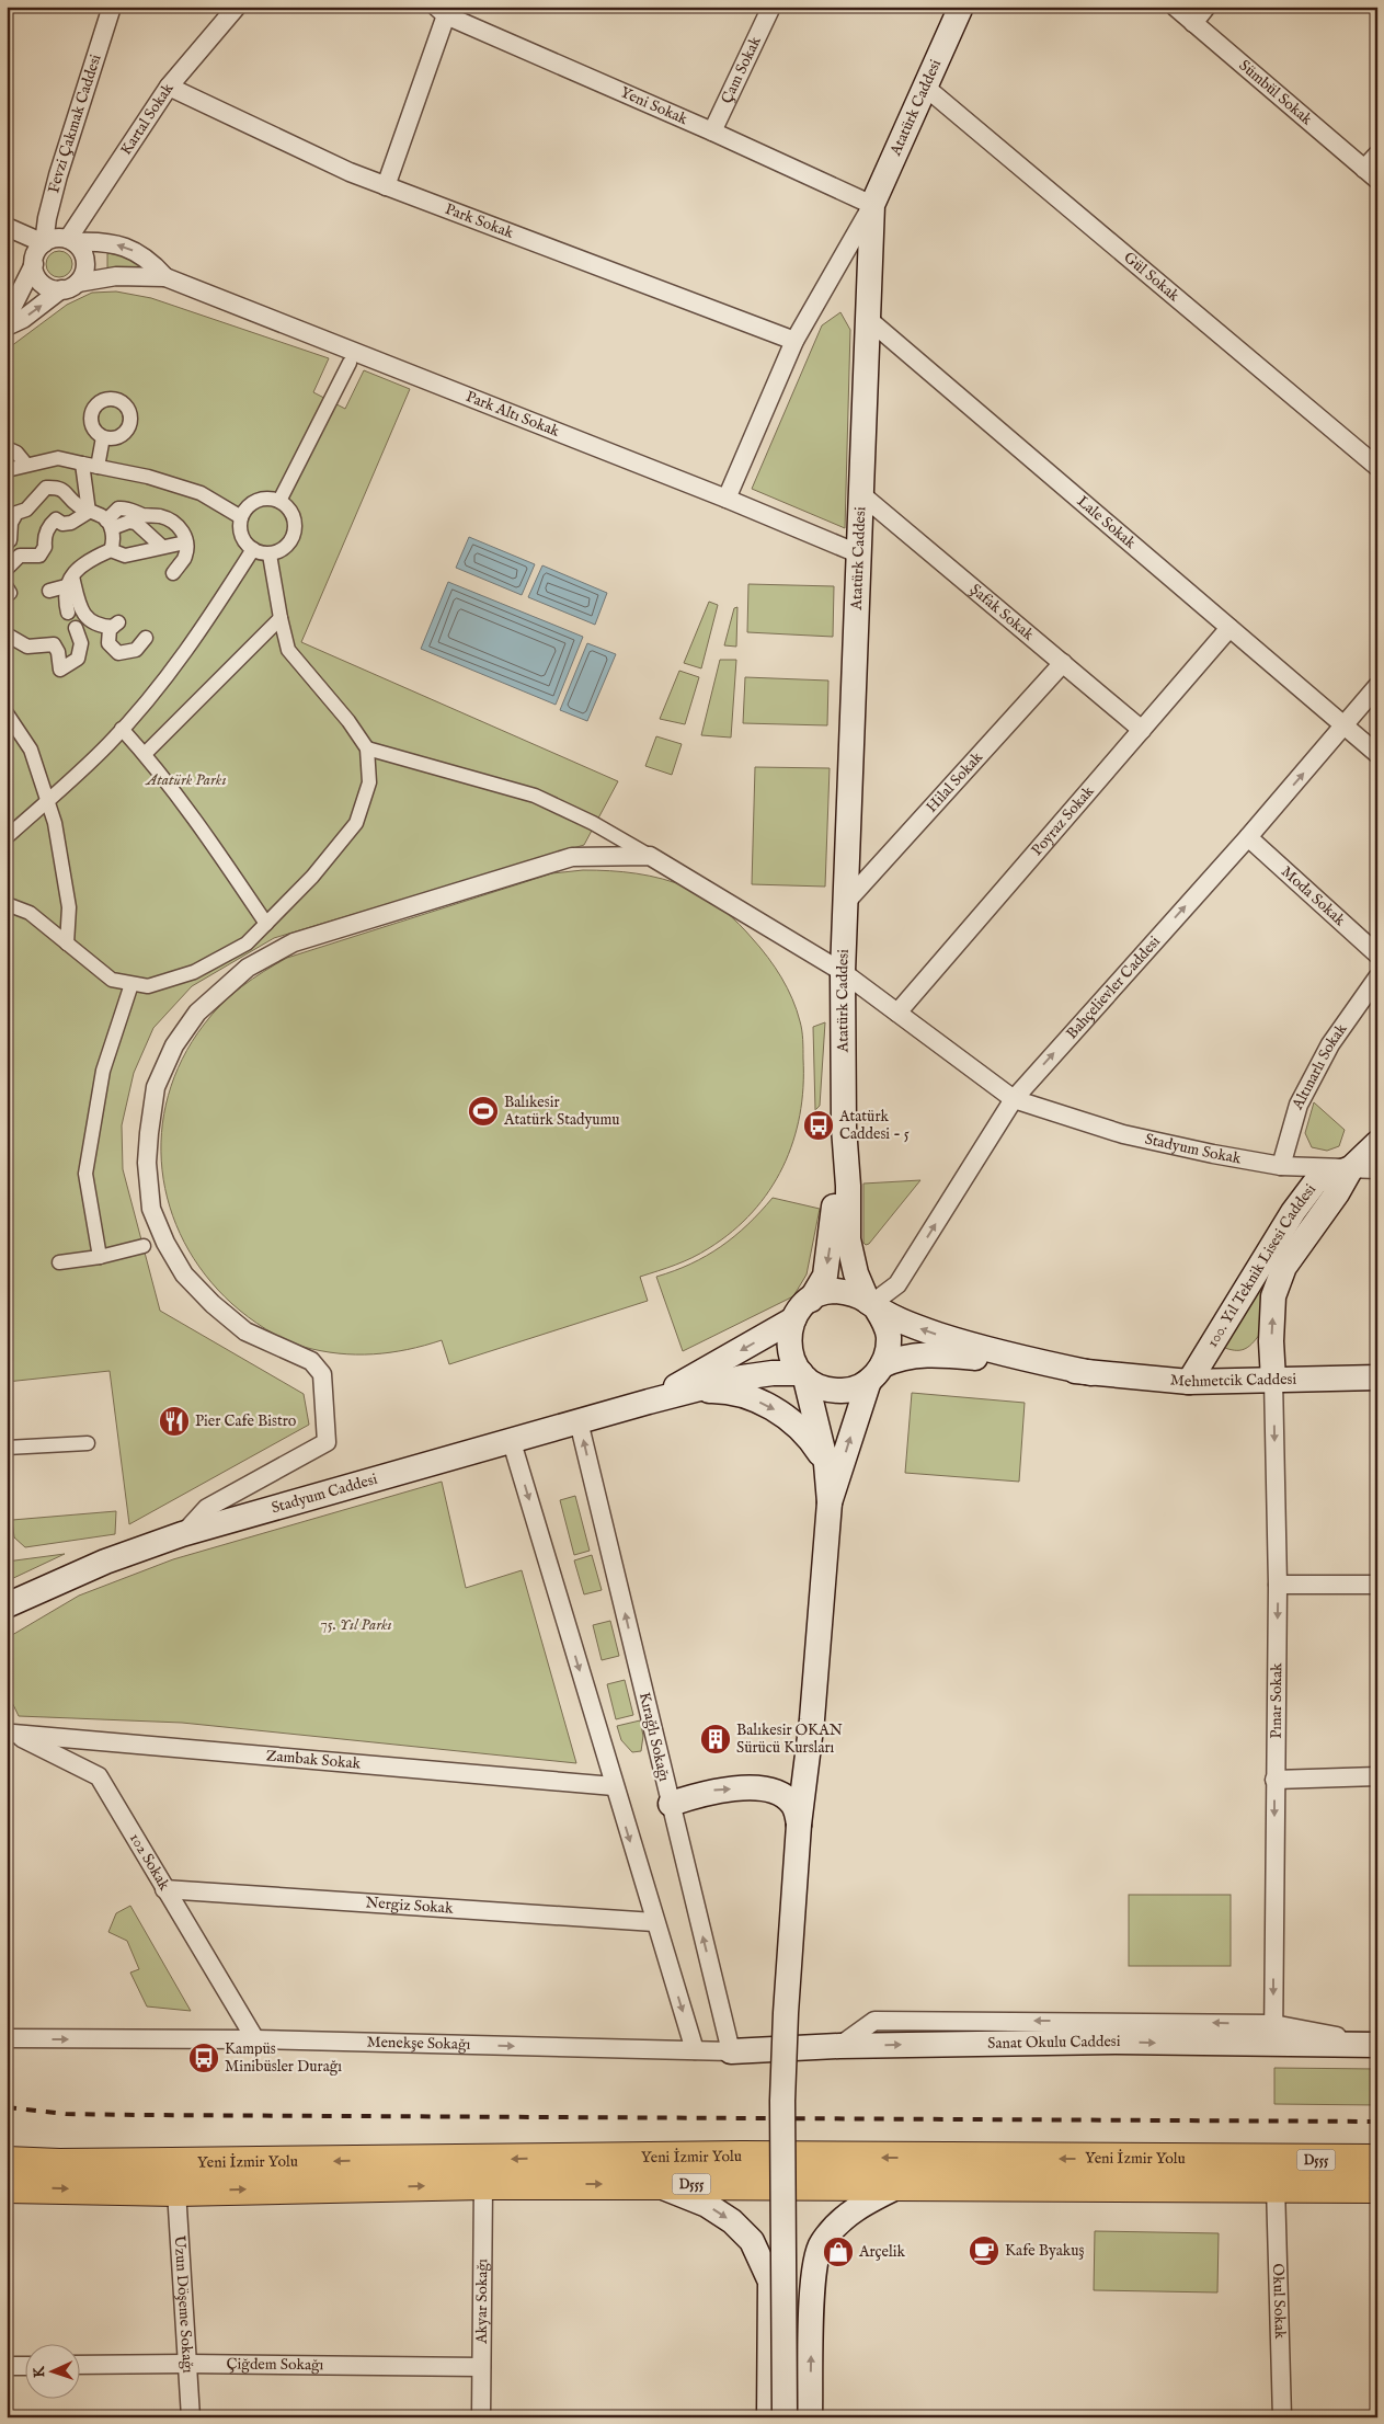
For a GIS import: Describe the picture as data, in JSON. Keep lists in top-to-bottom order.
{
  "streets": {
    "highway": ["Yeni İzmir Yolu", "D555"],
    "main road": [
      "Atatürk Caddesi",
      "100. Yıl Teknik Lisesi Caddesi",
      "Mehmetcik Caddesi",
      "Stadyum Caddesi",
      "Sanat Okulu Caddesi"
    ],
    "street": [
      "Çam Sokak",
      "Sümbül Sokak",
      "Yeni Sokak",
      "Kartal Sokak",
      "Fevzi Çakmak Caddesi",
      "Park Sokak",
      "Gül Sokak",
      "Park Altı Sokak",
      "Lale Sokak",
      "Şafak Sokak",
      "Hilal Sokak",
      "Poyraz Sokak",
      "Moda Sokak",
      "Bahçelievler Caddesi",
      "Altınarlı Sokak",
      "Stadyum Sokak",
      "Pınar Sokak",
      "Kırağlı Sokağı",
      "Zambak Sokak",
      "102 Sokak",
      "Nergiz Sokak",
      "Menekşe Sokağı",
      "Akyar Sokağı",
      "Okul Sokak",
      "Uzun Döşeme Sokağı",
      "Çiğdem Sokağı"
    ]
  },
  "crossings": [
    ["Çam Sokak", "Yeni Sokak"],
    ["Yeni Sokak", "Atatürk Caddesi"],
    ["Atatürk Caddesi", "Gül Sokak"],
    ["Atatürk Caddesi", "Park Altı Sokak"],
    ["Atatürk Caddesi", "Lale Sokak"],
    ["Atatürk Caddesi", "Şafak Sokak"],
    ["Atatürk Caddesi", "Hilal Sokak"],
    ["Atatürk Caddesi", "Stadyum Sokak"],
    ["Kartal Sokak", "Fevzi Çakmak Caddesi"],
    ["Kartal Sokak", "Park Sokak"],
    ["Lale Sokak", "Poyraz Sokak"],
    ["Lale Sokak", "Bahçelievler Caddesi"],
    ["Şafak Sokak", "Hilal Sokak"],
    ["Şafak Sokak", "Poyraz Sokak"],
    ["Poyraz Sokak", "Stadyum Sokak"],
    ["Moda Sokak", "Bahçelievler Caddesi"],
    ["Bahçelievler Caddesi", "Stadyum Sokak"],
    ["Altınarlı Sokak", "Stadyum Sokak"],
    ["Stadyum Sokak", "100. Yıl Teknik Lisesi Caddesi"],
    ["100. Yıl Teknik Lisesi Caddesi", "Mehmetcik Caddesi"],
    ["100. Yıl Teknik Lisesi Caddesi", "Pınar Sokak"],
    ["Mehmetcik Caddesi", "Pınar Sokak"],
    ["Stadyum Caddesi", "Kırağlı Sokağı"],
    ["Pınar Sokak", "Sanat Okulu Caddesi"],
    ["Kırağlı Sokağı", "Sanat Okulu Caddesi"],
    ["Kırağlı Sokağı", "Menekşe Sokağı"],
    ["Zambak Sokak", "102 Sokak"],
    ["102 Sokak", "Nergiz Sokak"],
    ["102 Sokak", "Menekşe Sokağı"],
    ["Sanat Okulu Caddesi", "Menekşe Sokağı"],
    ["Yeni İzmir Yolu", "Akyar Sokağı"],
    ["Yeni İzmir Yolu", "Okul Sokak"],
    ["Yeni İzmir Yolu", "Uzun Döşeme Sokağı"],
    ["Akyar Sokağı", "Çiğdem Sokağı"],
    ["Uzun Döşeme Sokağı", "Çiğdem Sokağı"]
  ],
  "one_way": ["Bahçelievler Caddesi", "Pınar Sokak", "Menekşe Sokağı"],
  "parks": ["Atatürk Parkı", "75. Yıl Parkı"],
  "places": {
    "sports": ["Balıkesir Atatürk Stadyumu"],
    "bus stop": ["Atatürk Caddesi - 5", "Kampüs Minibüsler Durağı"],
    "restaurant": ["Pier Cafe Bistro"],
    "building": ["Balıkesir OKAN Sürücü Kursları"],
    "cafe": ["Kafe Byakuş"],
    "shop": ["Arçelik"]
  },
  "north": "left"
}
